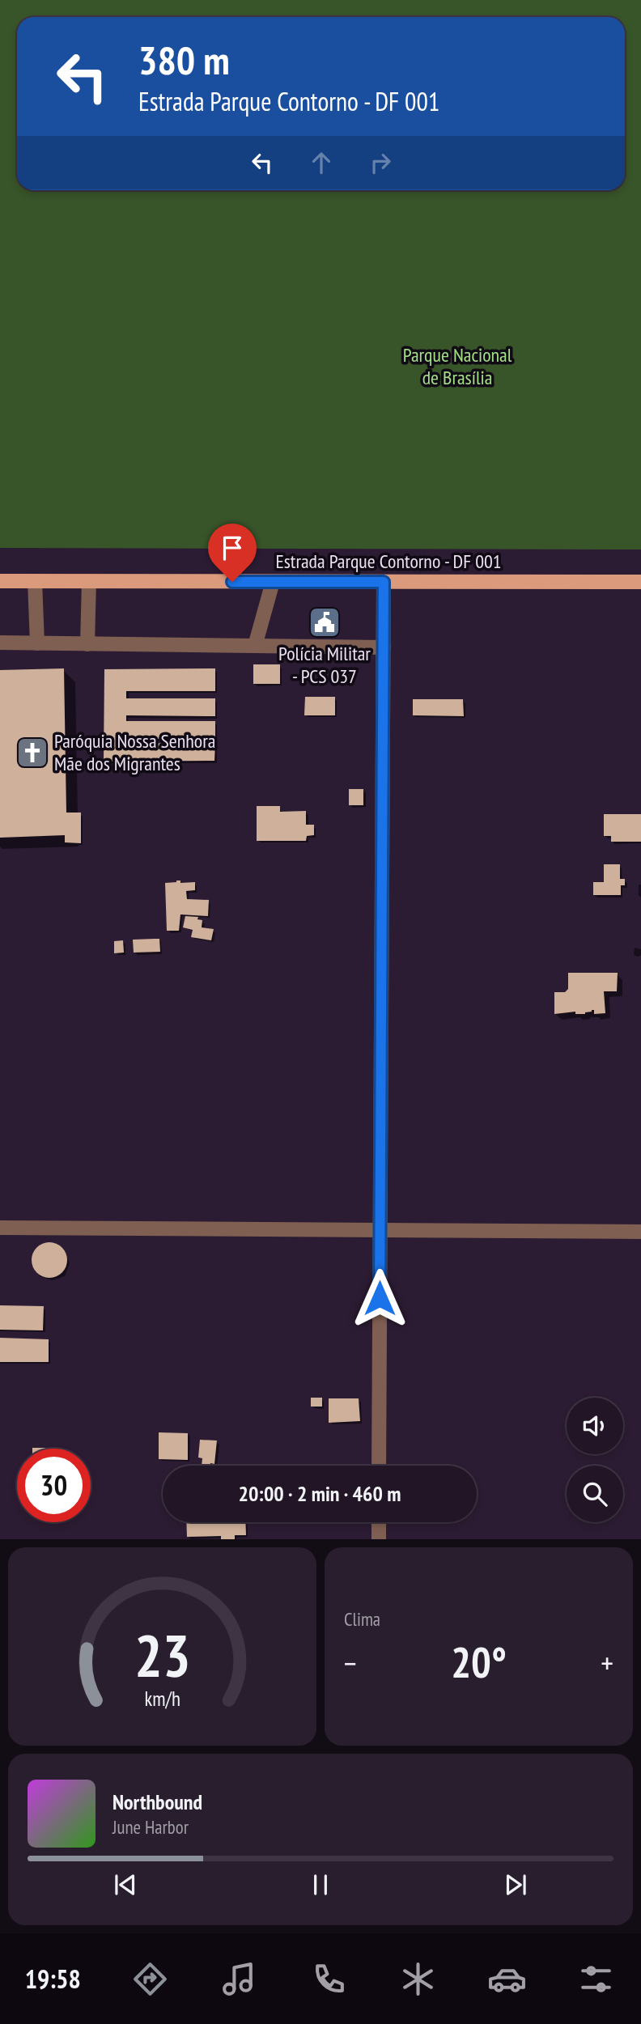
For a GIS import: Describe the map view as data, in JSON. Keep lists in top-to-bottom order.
{
  "streets": {
    "main road": ["Estrada Parque Contorno - DF 001"]
  },
  "parks": ["Parque Nacional de Brasília"],
  "places": {
    "public building": ["Polícia Militar - PCS 037"],
    "church": ["Paróquia Nossa Senhora Mãe dos Migrantes"]
  },
  "page": {
    "turn": ["380 m", "Estrada Parque Contorno - DF 001"],
    "limit": "30",
    "trip": "20:00 · 2 min · 460 m",
    "tile": "Clima",
    "heat": ["−", "20°", "+"],
    "song": ["Northbound", "June Harbor"],
    "tabs": "19:58",
    "gauge": ["23", "km/h"]
  }
}
